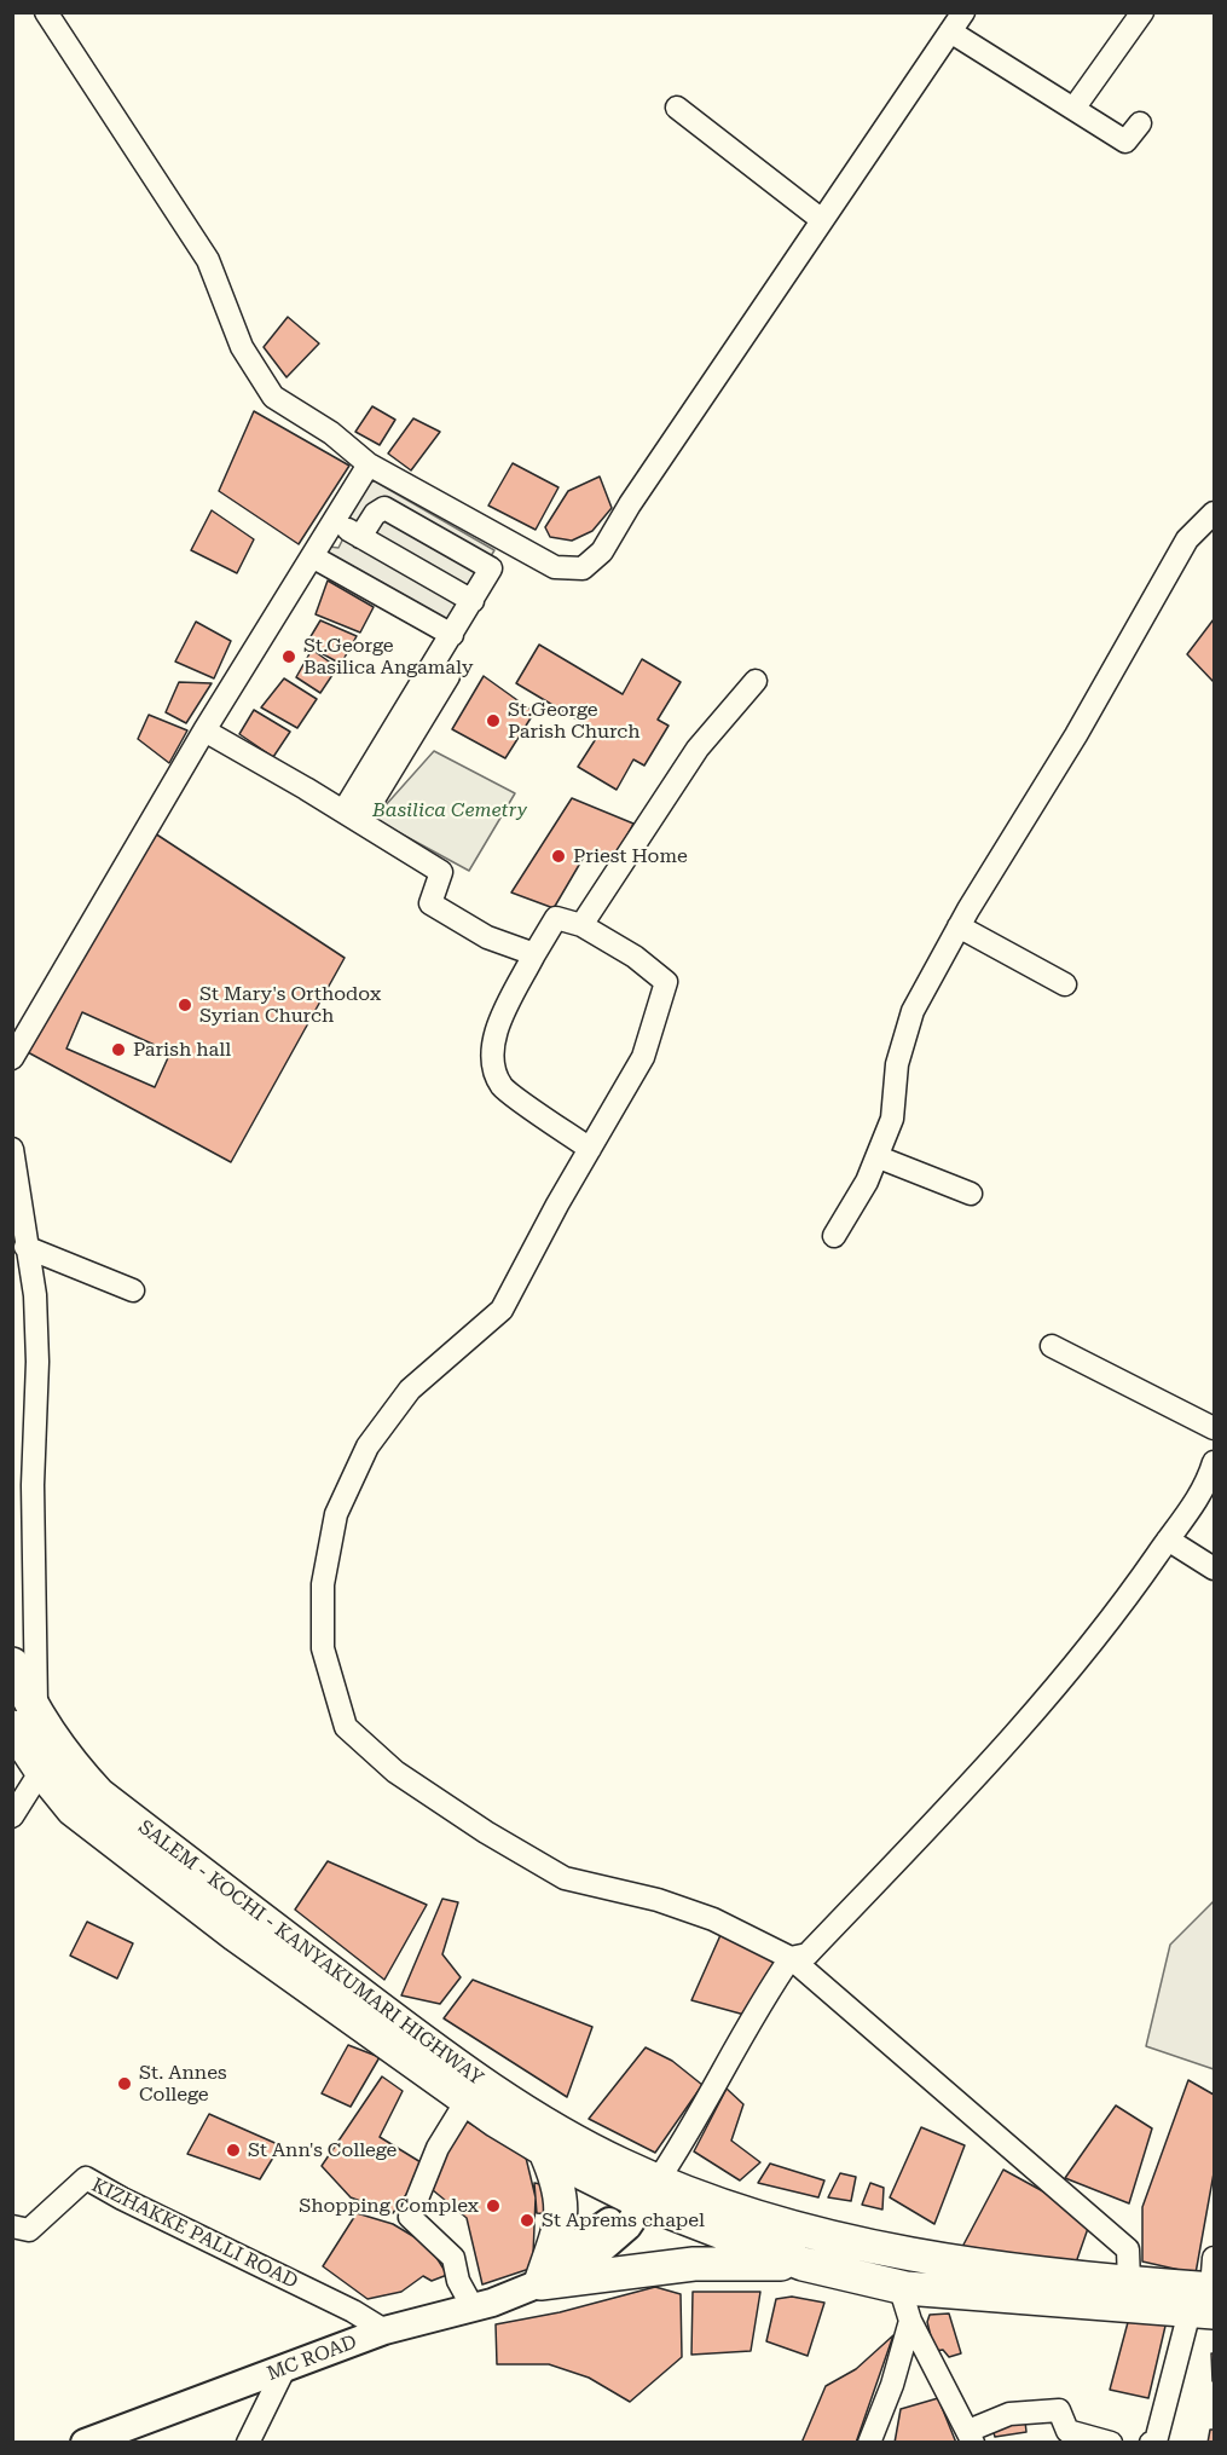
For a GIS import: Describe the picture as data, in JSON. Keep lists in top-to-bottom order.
{
  "streets": {
    "highway": ["SALEM - KOCHI - KANYAKUMARI HIGHWAY"],
    "main road": ["MC ROAD"],
    "street": ["KIZHAKKE PALLI ROAD"]
  },
  "crossings": [
    ["SALEM - KOCHI - KANYAKUMARI HIGHWAY", "MC ROAD"],
    ["KIZHAKKE PALLI ROAD", "MC ROAD"]
  ],
  "parks": ["Basilica Cemetry"],
  "places": [
    "St.George Basilica Angamaly",
    "St.George Parish Church",
    "Priest Home",
    "St Mary's Orthodox Syrian Church",
    "Parish hall",
    "St. Annes College",
    "St Ann's College",
    "Shopping Complex",
    "St Aprems chapel"
  ]
}
